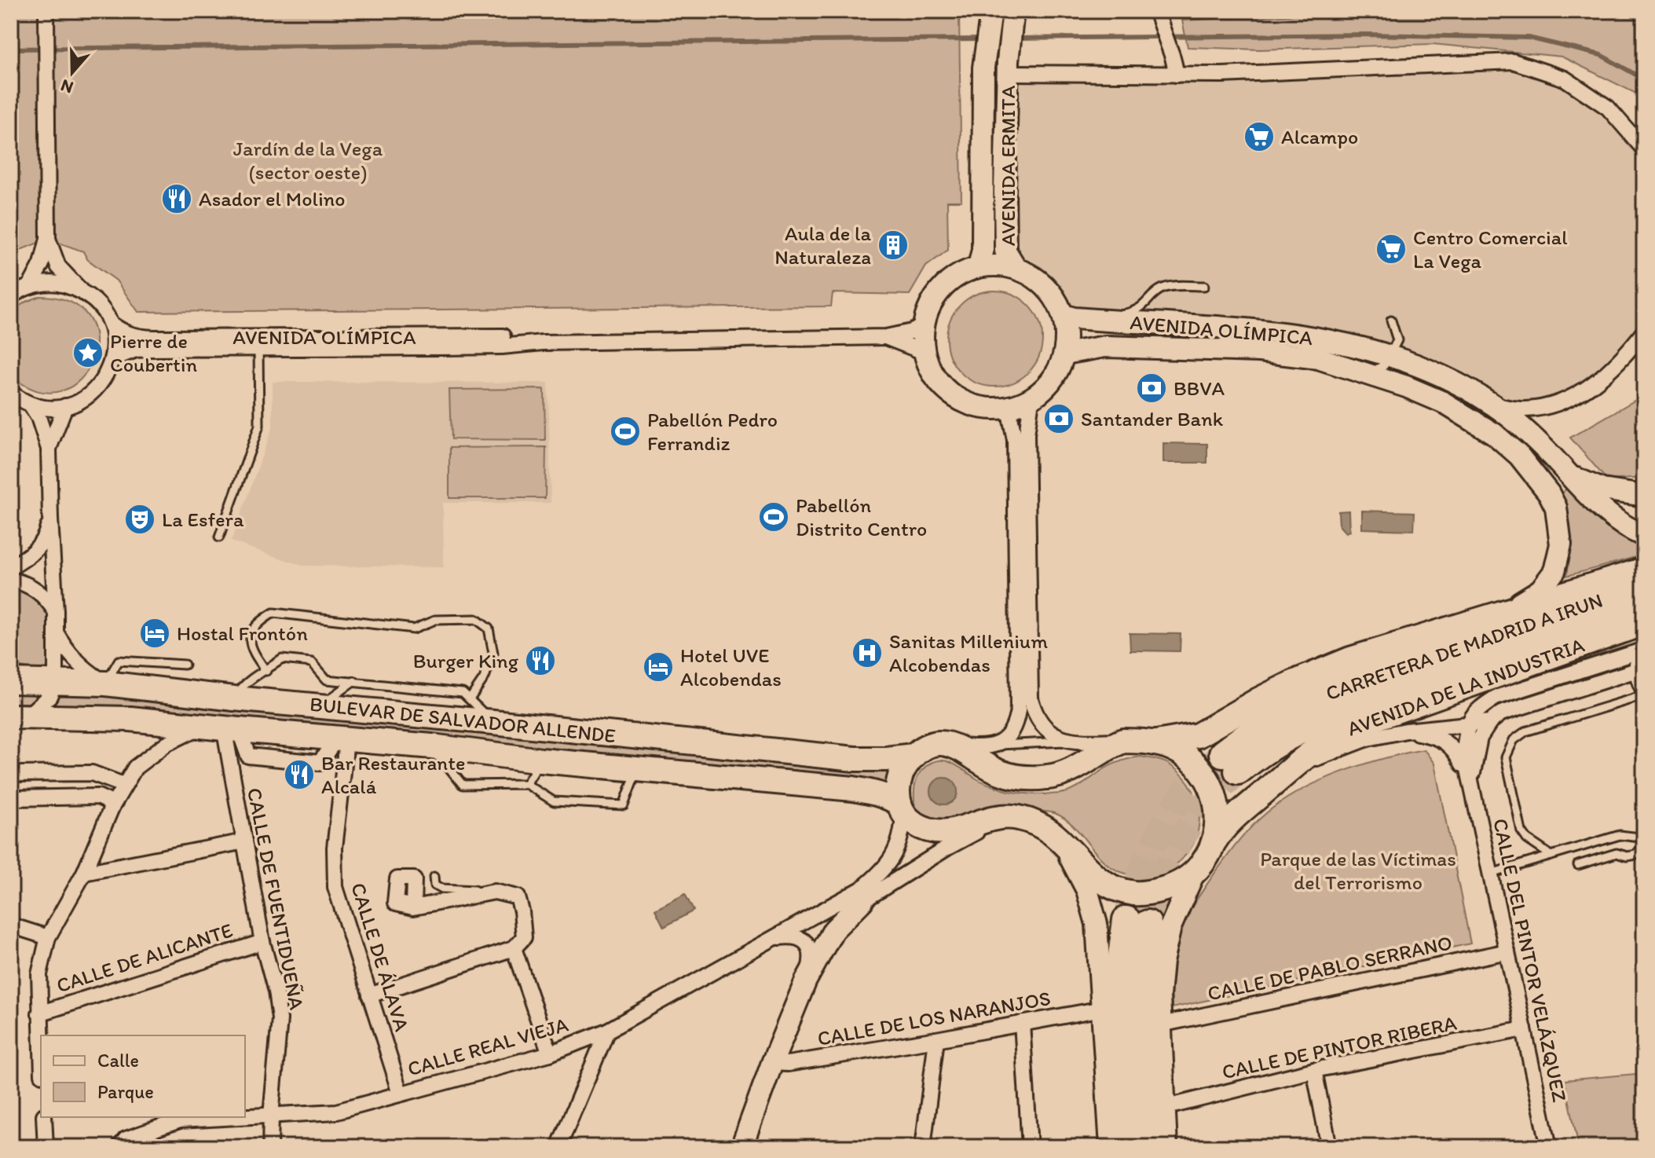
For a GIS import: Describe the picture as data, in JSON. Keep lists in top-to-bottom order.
{
  "streets": {
    "highway": ["CARRETERA DE MADRID A IRUN"],
    "main road": ["AVENIDA DE LA INDUSTRIA", "BULEVAR DE SALVADOR ALLENDE"],
    "street": [
      "AVENIDA ERMITA",
      "AVENIDA OLÍMPICA",
      "CALLE DE FUENTIDUEÑA",
      "CALLE DE ÁLAVA",
      "CALLE DE ALICANTE",
      "CALLE DEL PINTOR VELÁZQUEZ",
      "CALLE DE PABLO SERRANO",
      "CALLE DE LOS NARANJOS",
      "CALLE REAL VIEJA",
      "CALLE DE PINTOR RIBERA"
    ]
  },
  "crossings": [
    ["AVENIDA ERMITA", "AVENIDA OLÍMPICA"],
    ["BULEVAR DE SALVADOR ALLENDE", "CALLE DE FUENTIDUEÑA"],
    ["BULEVAR DE SALVADOR ALLENDE", "CALLE DE ÁLAVA"],
    ["BULEVAR DE SALVADOR ALLENDE", "CALLE REAL VIEJA"],
    ["CALLE DE FUENTIDUEÑA", "CALLE DE ALICANTE"],
    ["CALLE DE FUENTIDUEÑA", "CALLE REAL VIEJA"],
    ["CALLE DE ÁLAVA", "CALLE REAL VIEJA"],
    ["CALLE DEL PINTOR VELÁZQUEZ", "CALLE DE PABLO SERRANO"],
    ["CALLE DEL PINTOR VELÁZQUEZ", "CALLE DE PINTOR RIBERA"]
  ],
  "parks": ["Jardín de la Vega (sector oeste)", "Parque de las Víctimas del Terrorismo"],
  "places": {
    "supermarket": ["Alcampo", "Centro Comercial La Vega"],
    "restaurant": ["Asador el Molino", "Burger King", "Bar Restaurante Alcalá"],
    "building": ["Aula de la Naturaleza"],
    "place": ["Pierre de Coubertin"],
    "bank": ["BBVA", "Santander Bank"],
    "sports": ["Pabellón Pedro Ferrandiz", "Pabellón Distrito Centro"],
    "theatre": ["La Esfera"],
    "hotel": ["Hostal Frontón", "Hotel UVE Alcobendas"],
    "hospital": ["Sanitas Millenium Alcobendas"]
  },
  "legend": ["Calle", "Parque"],
  "north": "bottom"
}
